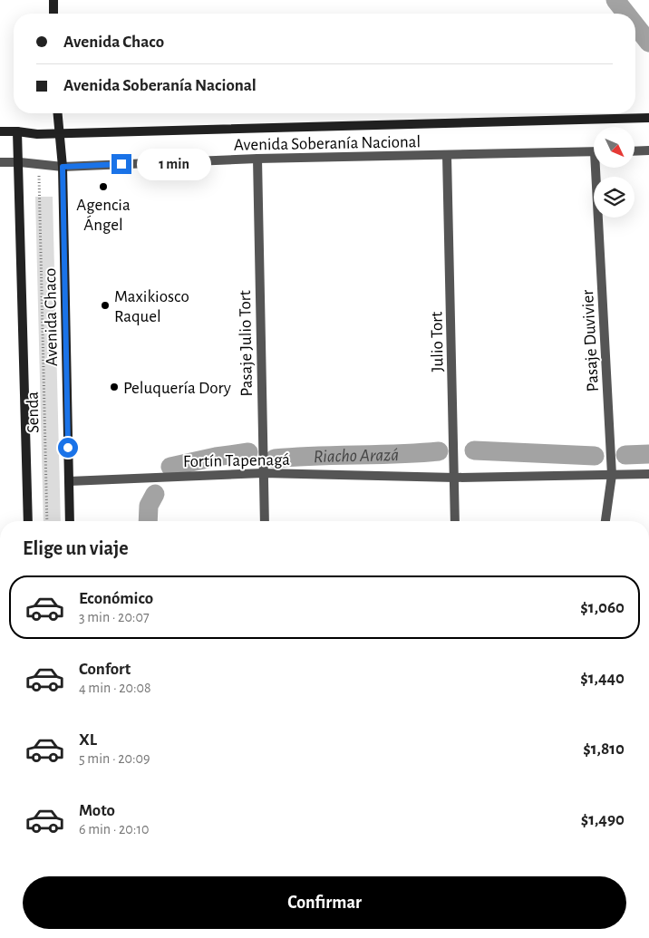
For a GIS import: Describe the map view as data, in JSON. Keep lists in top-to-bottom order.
{
  "streets": {
    "main road": ["Avenida Soberanía Nacional", "Avenida Chaco"],
    "street": [
      "Pasaje Duvivier",
      "Julio Tort",
      "Pasaje Julio Tort",
      "Fortín Tapenagá"
    ],
    "path": ["Senda"]
  },
  "crossings": [
    ["Avenida Soberanía Nacional", "Avenida Chaco"],
    ["Avenida Soberanía Nacional", "Julio Tort"],
    ["Avenida Soberanía Nacional", "Pasaje Julio Tort"],
    ["Avenida Soberanía Nacional", "Senda"],
    ["Avenida Chaco", "Fortín Tapenagá"],
    ["Pasaje Duvivier", "Fortín Tapenagá"],
    ["Julio Tort", "Fortín Tapenagá"],
    ["Pasaje Julio Tort", "Fortín Tapenagá"]
  ],
  "water": ["Riacho Arazá"],
  "places": ["Agencia Ángel", "Maxikiosco Raquel", "Peluquería Dory"],
  "north": "bottom right",
  "page": {
    "banner": ["Avenida Chaco", "Avenida Soberanía Nacional"],
    "bubble": "1 min",
    "heading": "Elige un viaje",
    "list": [
      {
        "name": "Económico",
        "note": "3 min · 20:07",
        "value": "$1,060"
      },
      {
        "name": "Confort",
        "note": "4 min · 20:08",
        "value": "$1,440"
      },
      {
        "name": "XL",
        "note": "5 min · 20:09",
        "value": "$1,810"
      },
      {
        "name": "Moto",
        "note": "6 min · 20:10",
        "value": "$1,490"
      }
    ],
    "buttons": "Confirmar"
  }
}
